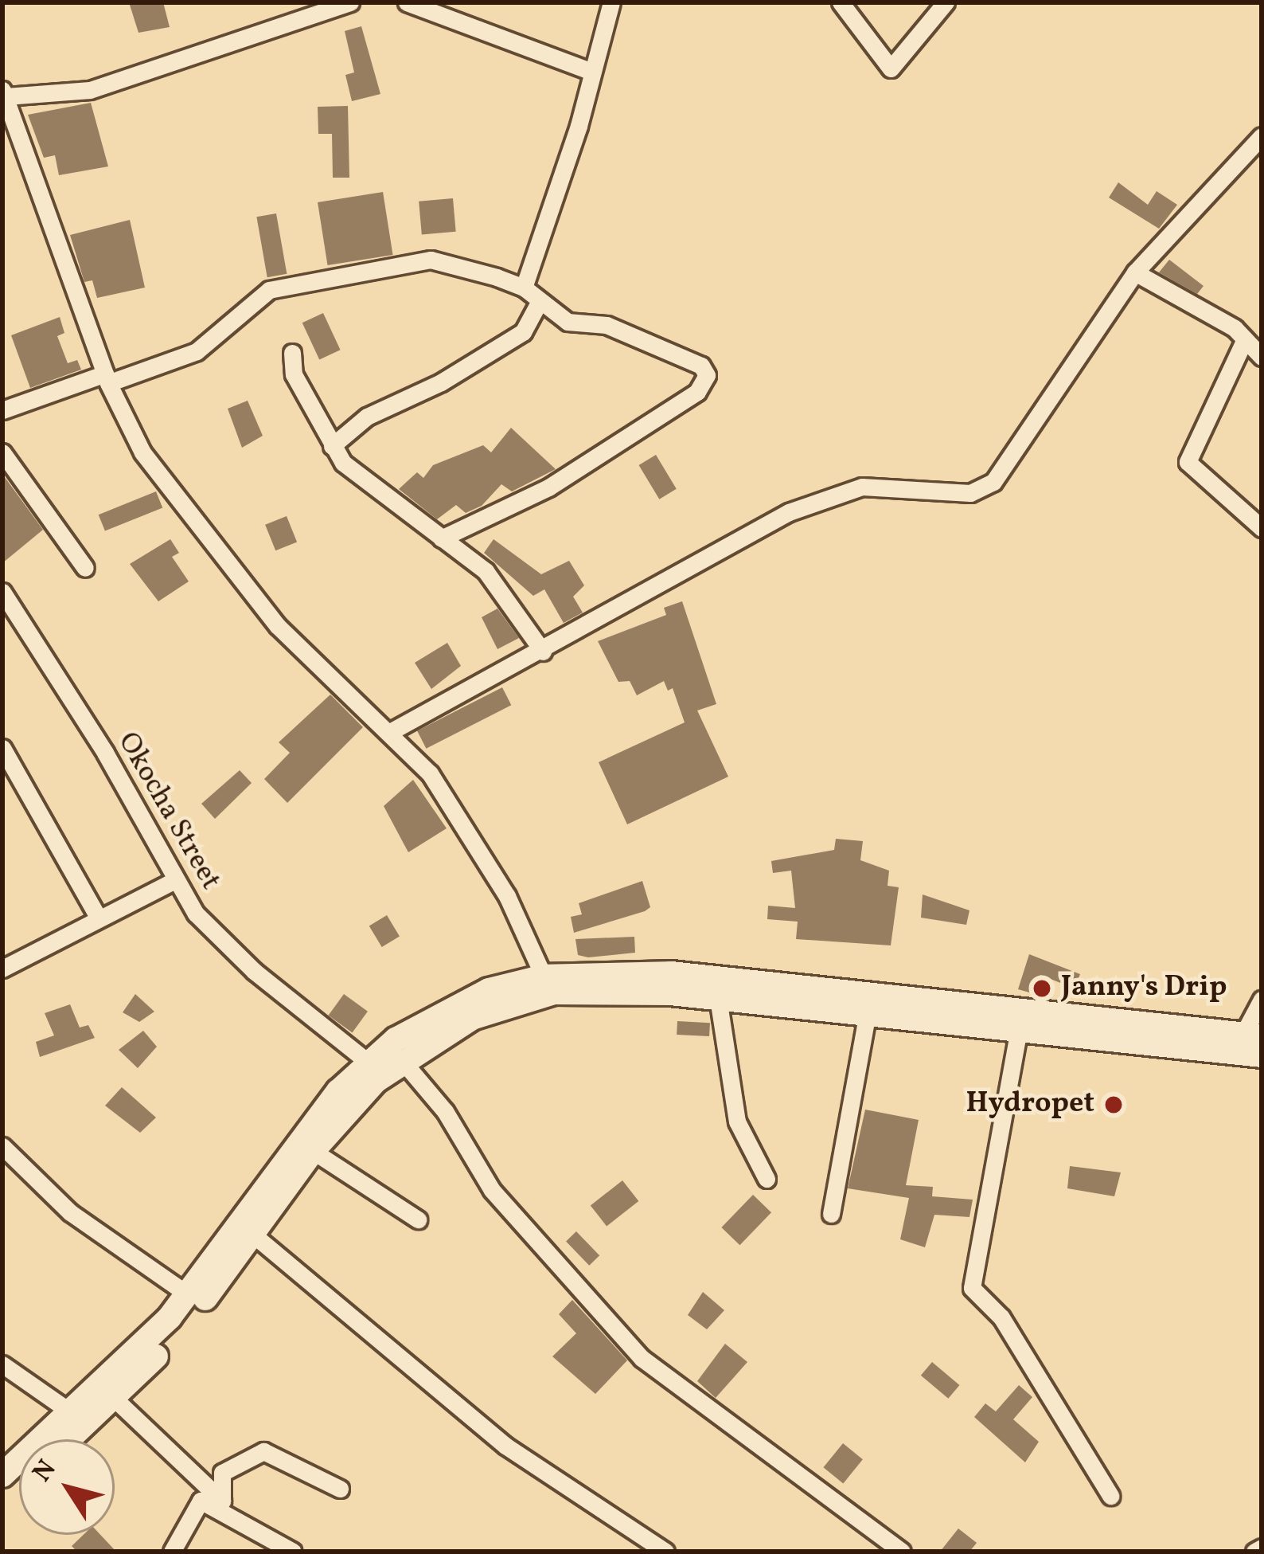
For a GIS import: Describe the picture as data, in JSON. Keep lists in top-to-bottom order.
{
  "streets": {
    "street": ["Okocha Street"]
  },
  "places": ["Janny's Drip", "Hydropet"],
  "north": "top left"
}
